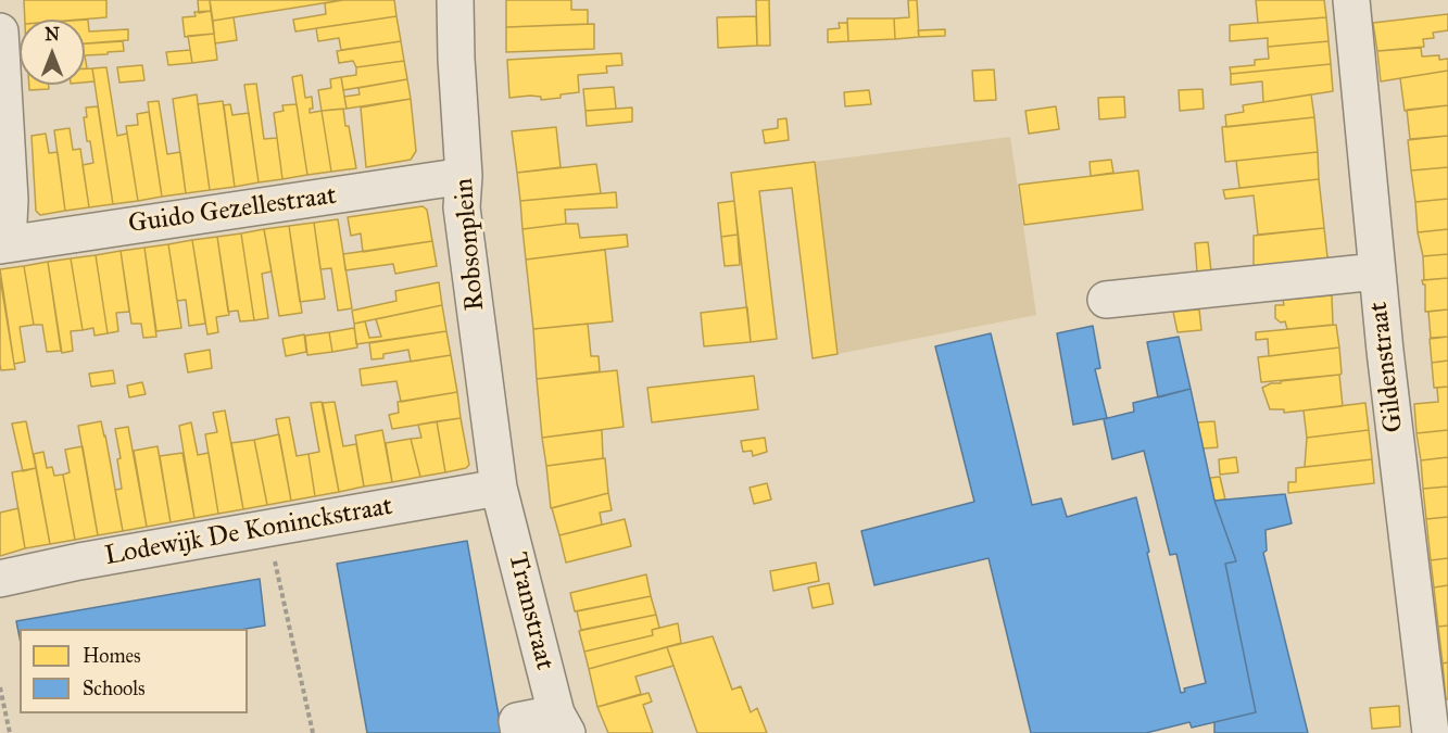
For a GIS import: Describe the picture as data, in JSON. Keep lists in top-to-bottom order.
{
  "streets": {
    "street": [
      "Guido Gezellestraat",
      "Robsonplein",
      "Gildenstraat",
      "Lodewijk De Koninckstraat",
      "Tramstraat"
    ]
  },
  "crossings": [
    ["Guido Gezellestraat", "Robsonplein"],
    ["Robsonplein", "Lodewijk De Koninckstraat"],
    ["Robsonplein", "Tramstraat"],
    ["Lodewijk De Koninckstraat", "Tramstraat"]
  ],
  "legend": ["Homes", "Schools"],
  "north": "top"
}
